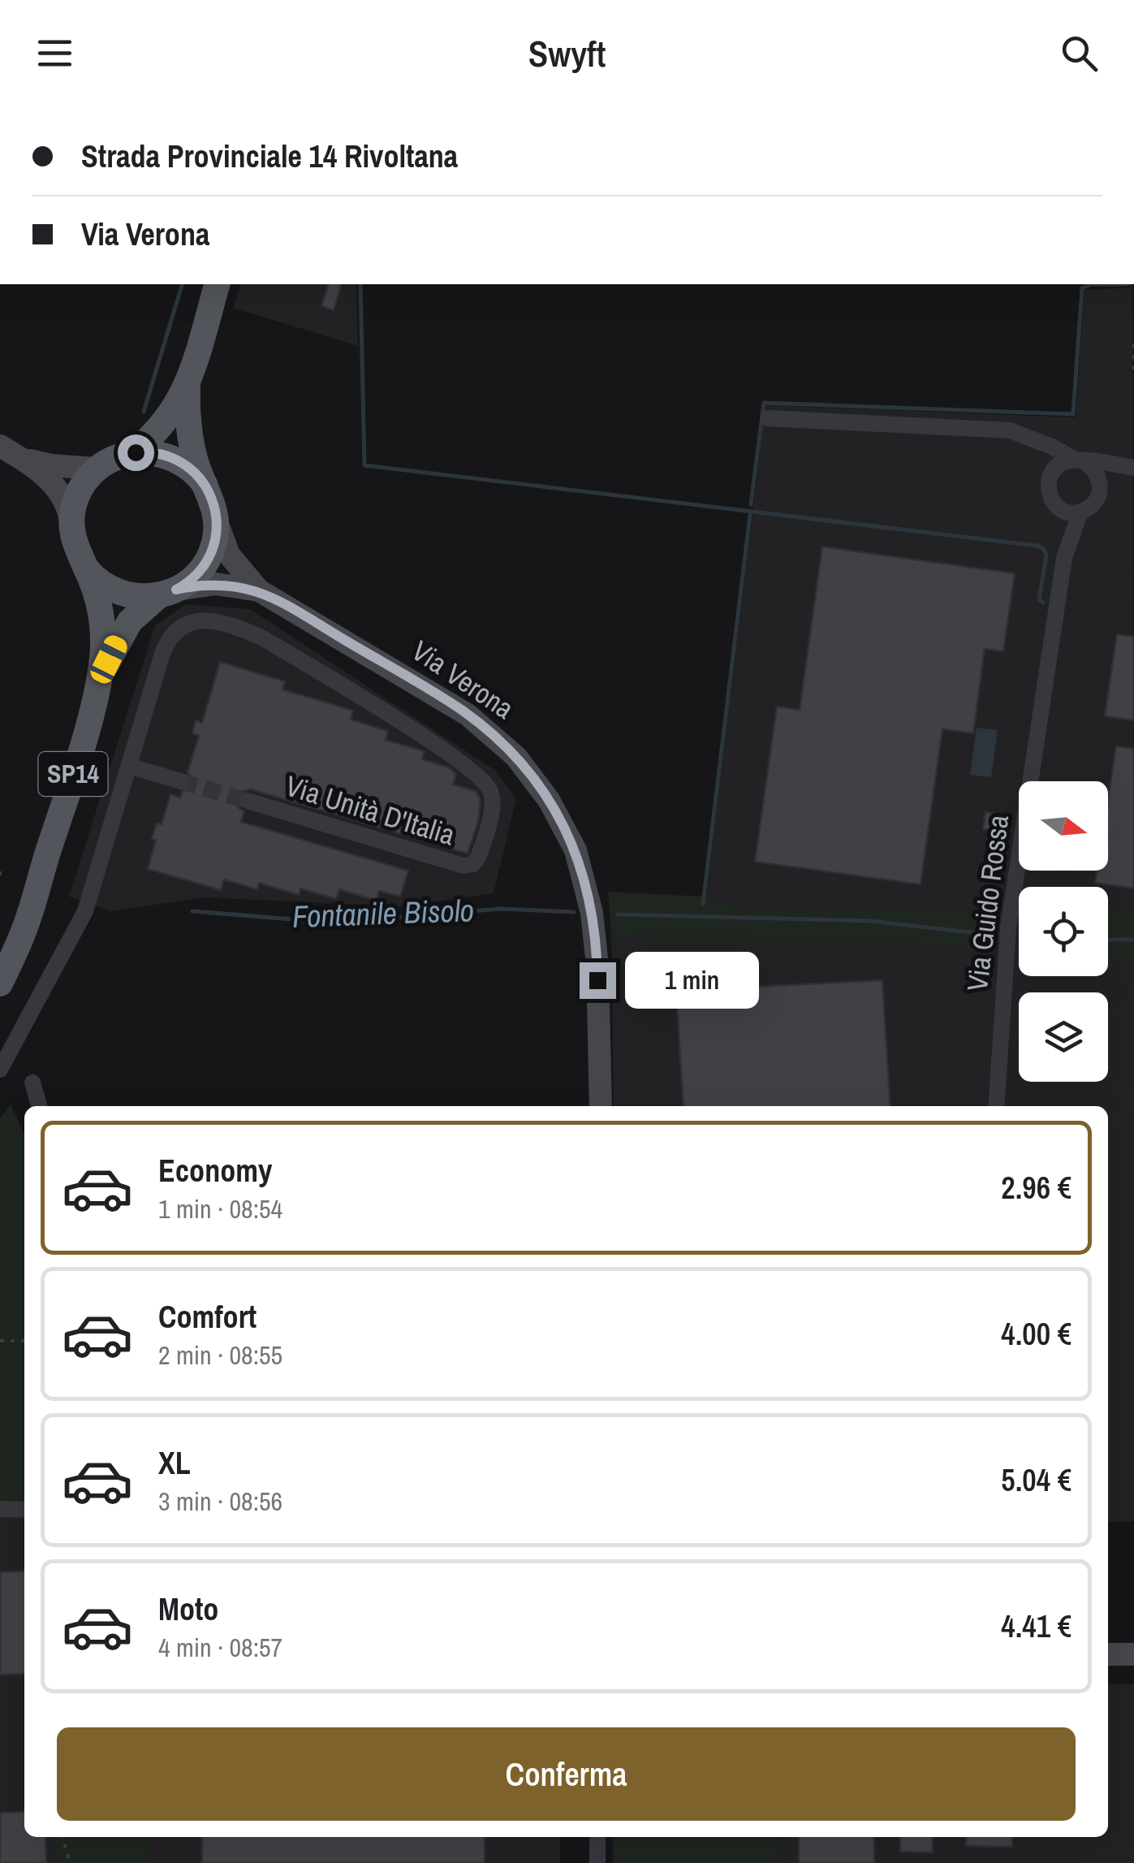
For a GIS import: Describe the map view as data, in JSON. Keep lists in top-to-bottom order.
{
  "streets": {
    "main road": ["SP14"],
    "street": ["Via Verona", "Via Unità D'Italia", "Via Guido Rossa"]
  },
  "crossings": [
    ["Via Verona", "SP14"]
  ],
  "water": ["Fontanile Bisolo"],
  "north": "right",
  "page": {
    "header": "Swyft",
    "banner": ["Strada Provinciale 14 Rivoltana", "Via Verona"],
    "bubble": "1 min",
    "list": [
      {
        "name": "Economy",
        "note": "1 min · 08:54",
        "value": "2.96 €"
      },
      {
        "name": "Comfort",
        "note": "2 min · 08:55",
        "value": "4.00 €"
      },
      {
        "name": "XL",
        "note": "3 min · 08:56",
        "value": "5.04 €"
      },
      {
        "name": "Moto",
        "note": "4 min · 08:57",
        "value": "4.41 €"
      }
    ],
    "buttons": "Conferma"
  }
}
